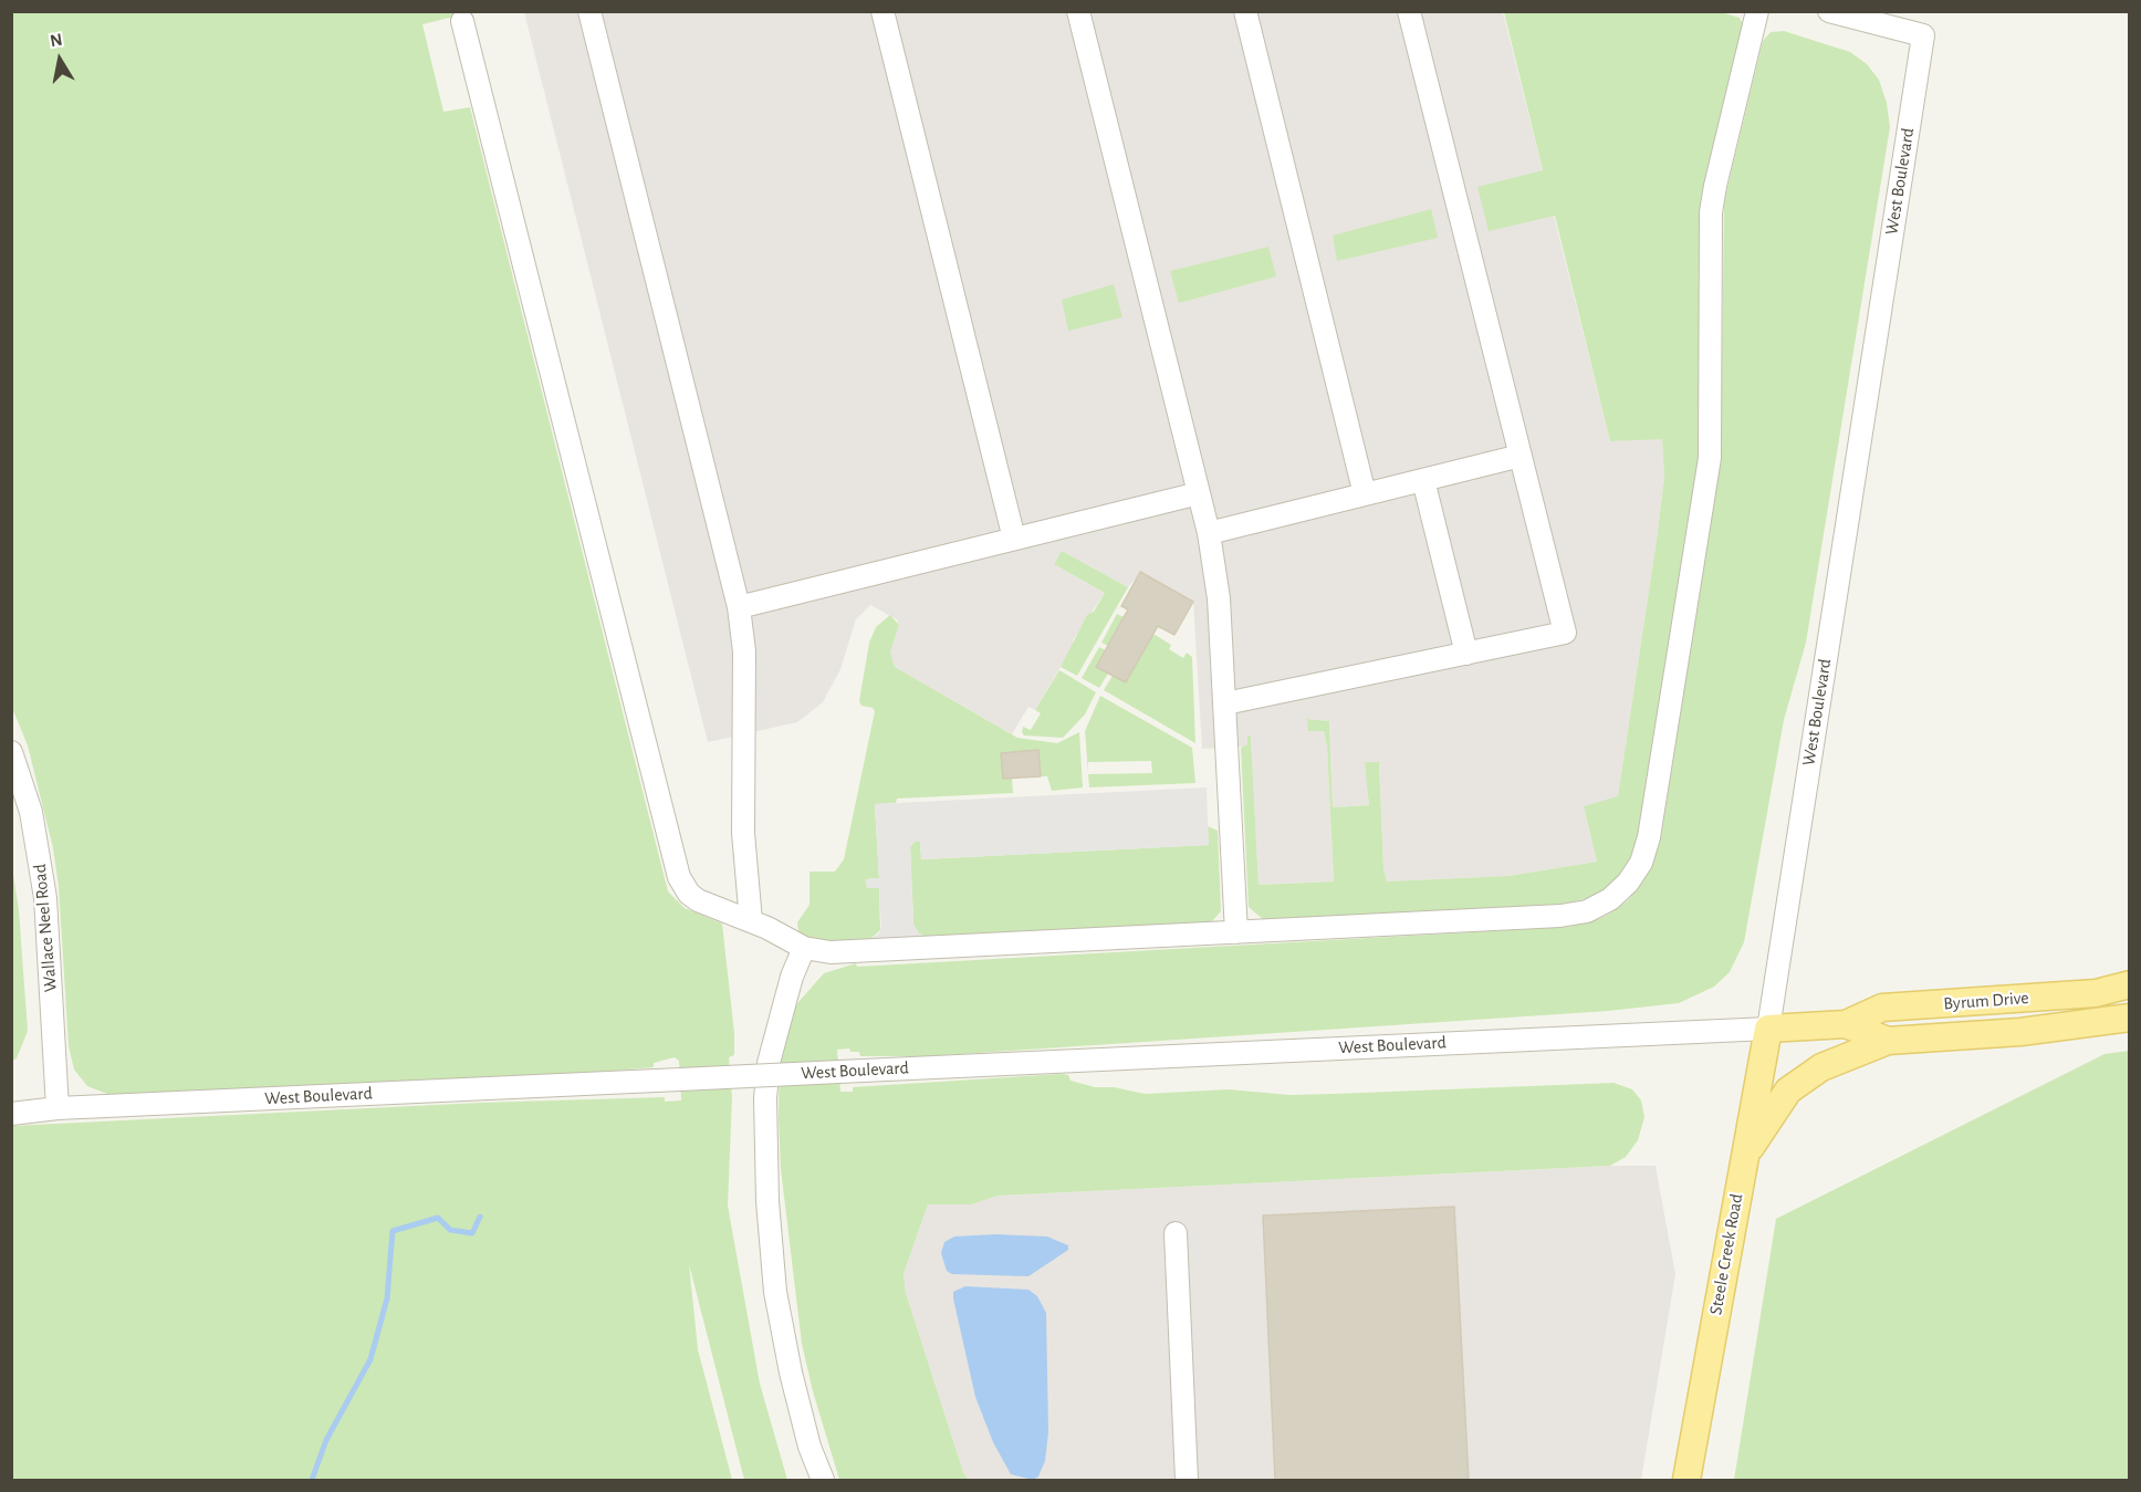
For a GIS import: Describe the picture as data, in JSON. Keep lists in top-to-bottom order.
{
  "streets": {
    "main road": ["Byrum Drive", "Steele Creek Road"],
    "street": ["West Boulevard", "Wallace Neel Road"]
  },
  "crossings": [
    ["West Boulevard", "Wallace Neel Road"],
    ["West Boulevard", "Byrum Drive"],
    ["West Boulevard", "Steele Creek Road"],
    ["Byrum Drive", "Steele Creek Road"]
  ],
  "north": "top"
}
